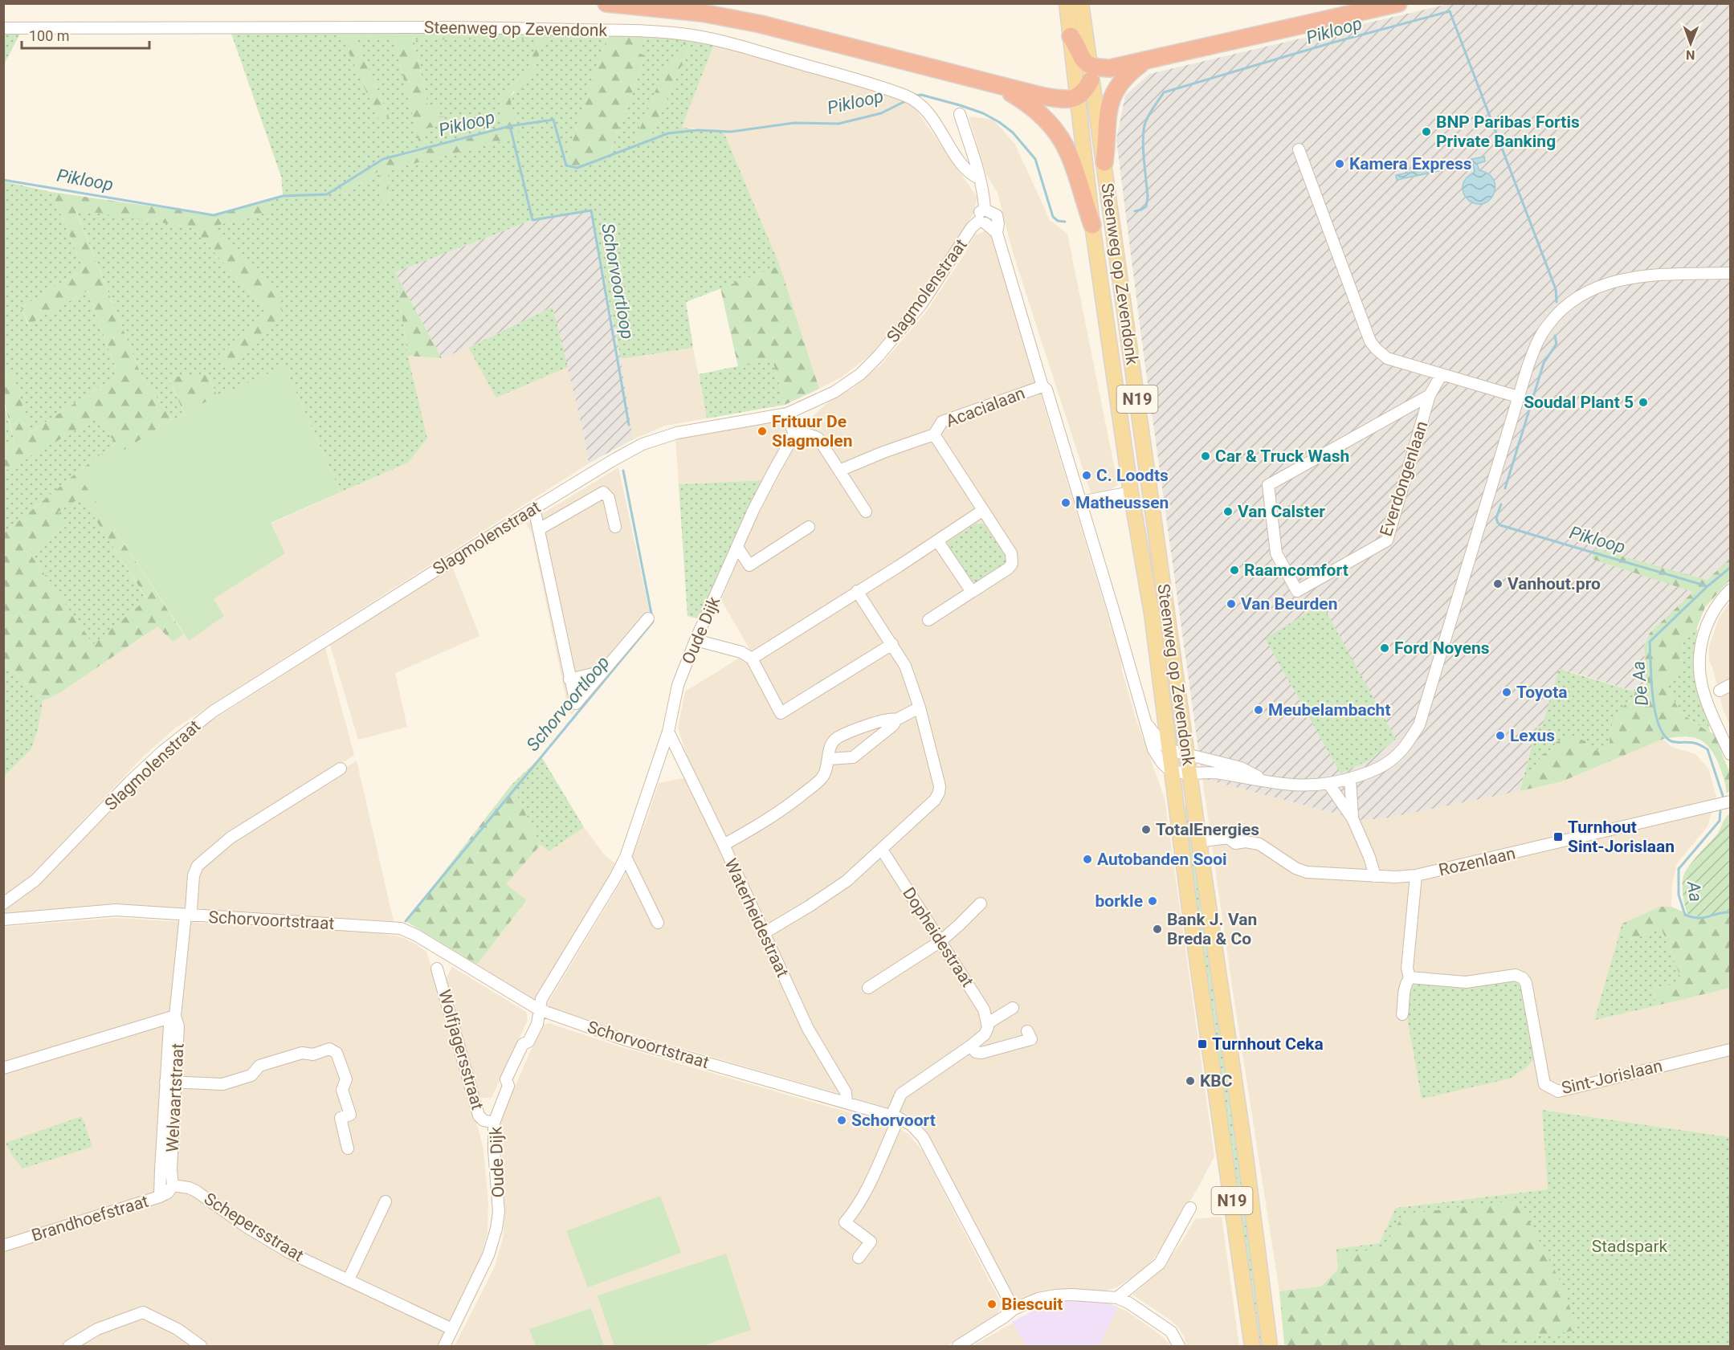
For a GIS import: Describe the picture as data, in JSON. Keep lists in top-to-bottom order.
{
  "streets": {
    "main road": ["Steenweg op Zevendonk", "N19"],
    "street": [
      "Slagmolenstraat",
      "Acacialaan",
      "Everdongenlaan",
      "Oude Dijk",
      "Rozenlaan",
      "Waterheidestraat",
      "Schorvoortstraat",
      "Dopheidestraat",
      "Wolfjagersstraat",
      "Sint-Jorislaan",
      "Welvaartstraat",
      "Brandhoefstraat",
      "Schepersstraat"
    ]
  },
  "crossings": [
    ["Steenweg op Zevendonk", "Slagmolenstraat"],
    ["Steenweg op Zevendonk", "Acacialaan"],
    ["Steenweg op Zevendonk", "Rozenlaan"],
    ["Oude Dijk", "Waterheidestraat"],
    ["Oude Dijk", "Schorvoortstraat"],
    ["Oude Dijk", "Wolfjagersstraat"],
    ["Oude Dijk", "Schepersstraat"],
    ["Waterheidestraat", "Schorvoortstraat"],
    ["Schorvoortstraat", "Welvaartstraat"],
    ["Welvaartstraat", "Brandhoefstraat"],
    ["Brandhoefstraat", "Schepersstraat"]
  ],
  "water": [
    "Pikloop",
    "Schorvoortloop",
    "De Aa",
    "Aa"
  ],
  "parks": ["Stadspark"],
  "places": {
    "other": [
      "BNP Paribas Fortis Private Banking",
      "Kamera Express",
      "Soudal Plant 5",
      "Frituur De Slagmolen",
      "Car & Truck Wash",
      "C. Loodts",
      "Matheussen",
      "Van Calster",
      "Raamcomfort",
      "Vanhout.pro",
      "Van Beurden",
      "Ford Noyens",
      "Toyota",
      "Meubelambacht",
      "Lexus",
      "TotalEnergies",
      "Autobanden Sooi",
      "borkle",
      "Bank J. Van Breda & Co",
      "KBC",
      "Schorvoort",
      "Biescuit"
    ],
    "transit": ["Turnhout Sint-Jorislaan", "Turnhout Ceka"]
  },
  "scale_bar": "100 m",
  "north": "bottom"
}
